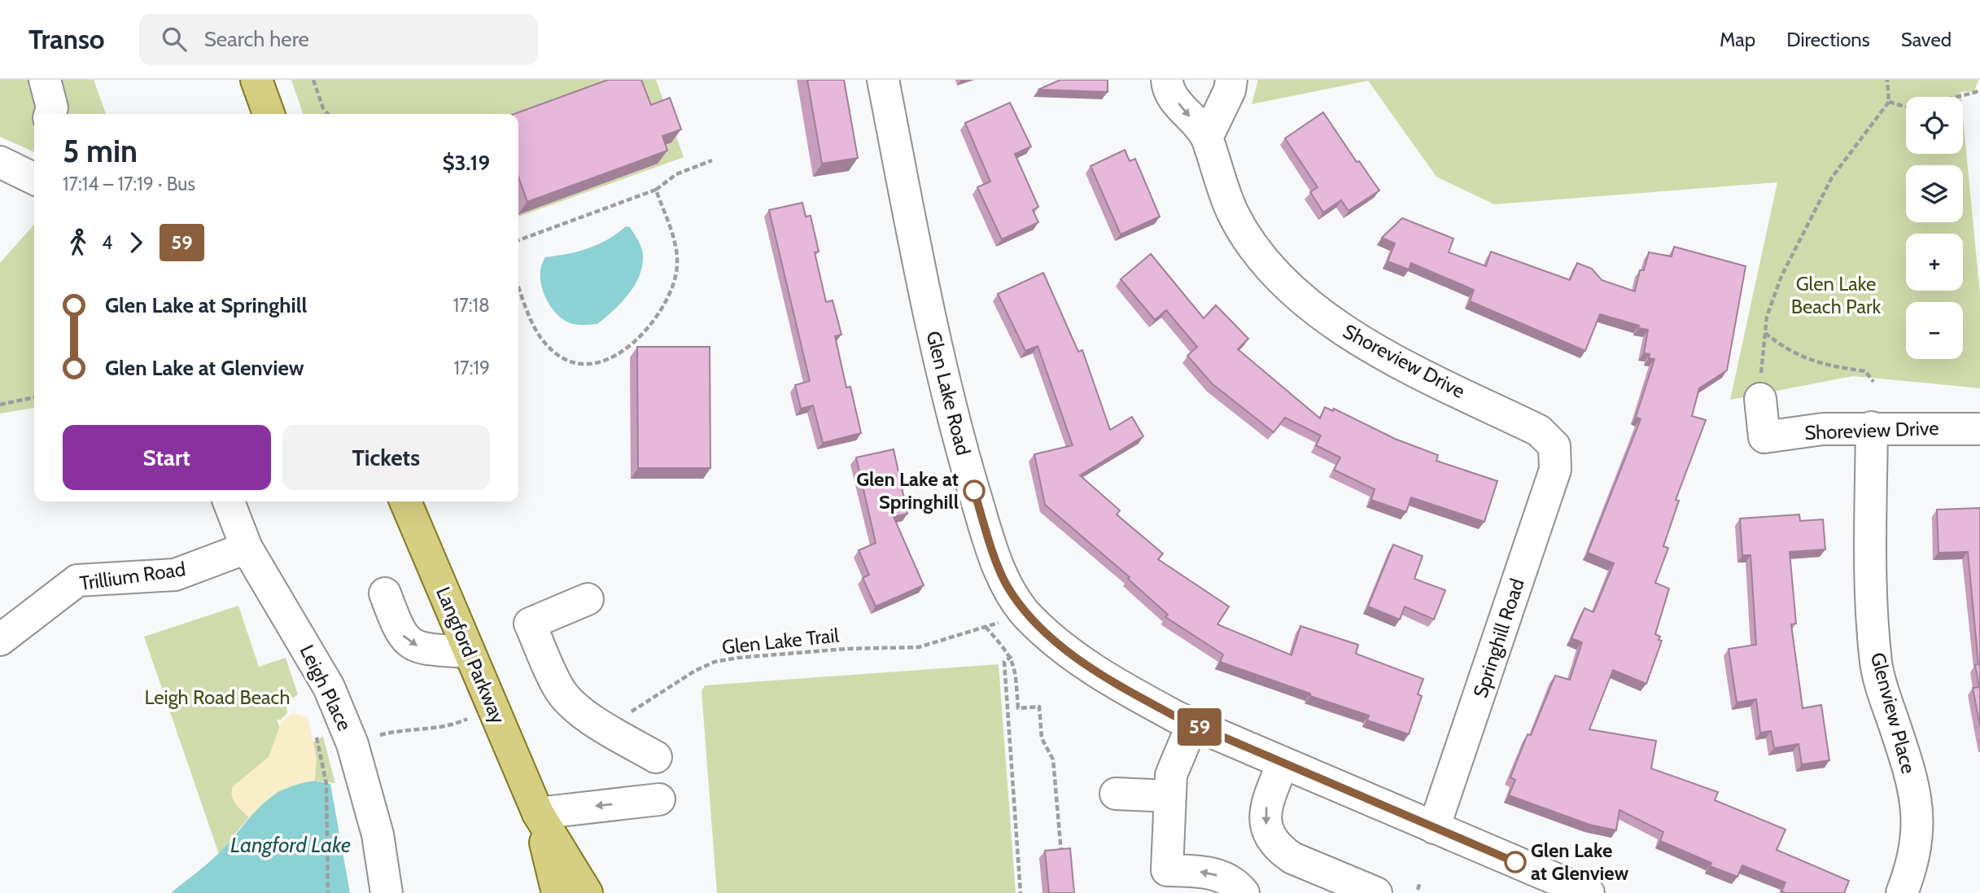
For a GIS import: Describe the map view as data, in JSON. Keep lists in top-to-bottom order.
{
  "streets": {
    "main road": ["Langford Parkway"],
    "street": [
      "Shoreview Drive",
      "Glen Lake Road",
      "Trillium Road",
      "Springhill Road",
      "Leigh Place",
      "Glenview Place"
    ],
    "path": ["Glen Lake Trail"]
  },
  "crossings": [
    ["Shoreview Drive", "Springhill Road"],
    ["Shoreview Drive", "Glenview Place"],
    ["Glen Lake Road", "Springhill Road"],
    ["Trillium Road", "Leigh Place"]
  ],
  "water": ["Langford Lake"],
  "parks": ["Glen Lake Beach Park", "Leigh Road Beach"],
  "places": ["Glen Lake at Springhill", "Glen Lake at Glenview"],
  "lines": ["bus line 59"],
  "page": {
    "header": "Transo",
    "search": "Search here",
    "nav": ["Map", "Directions", "Saved"],
    "on_map": "59",
    "map_buttons": ["+", "−"],
    "heading": ["5 min", "17:14 – 17:19 · Bus", "$3.19"],
    "legs": ["4", "59"],
    "list": [
      {
        "name": "Glen Lake at Springhill",
        "value": "17:18"
      },
      {
        "name": "Glen Lake at Glenview",
        "value": "17:19"
      }
    ],
    "buttons": ["Start", "Tickets"]
  }
}
